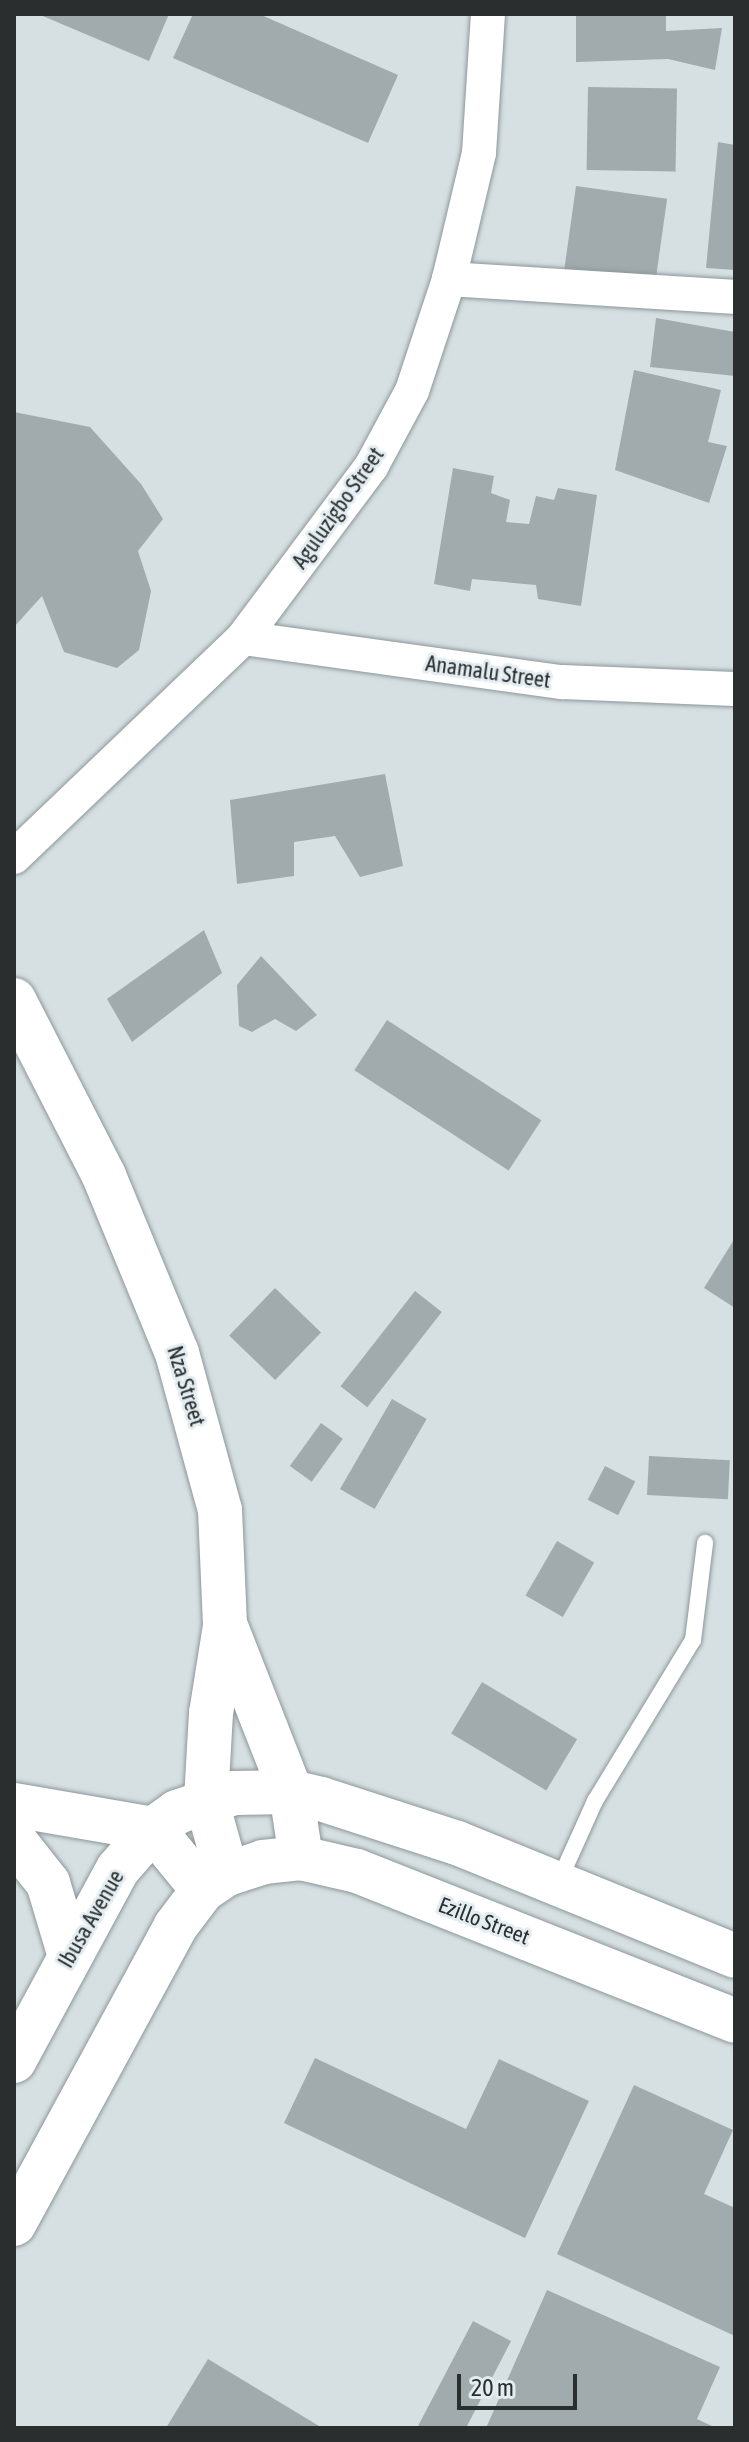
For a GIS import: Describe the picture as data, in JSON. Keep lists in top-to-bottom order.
{
  "streets": {
    "main road": ["Nza Street", "Ibusa Avenue", "Ezillo Street"],
    "street": ["Aguluzigbo Street", "Anamalu Street"]
  },
  "crossings": [
    ["Aguluzigbo Street", "Anamalu Street"],
    ["Nza Street", "Ibusa Avenue"],
    ["Nza Street", "Ezillo Street"]
  ],
  "scale_bar": "20 m"
}
